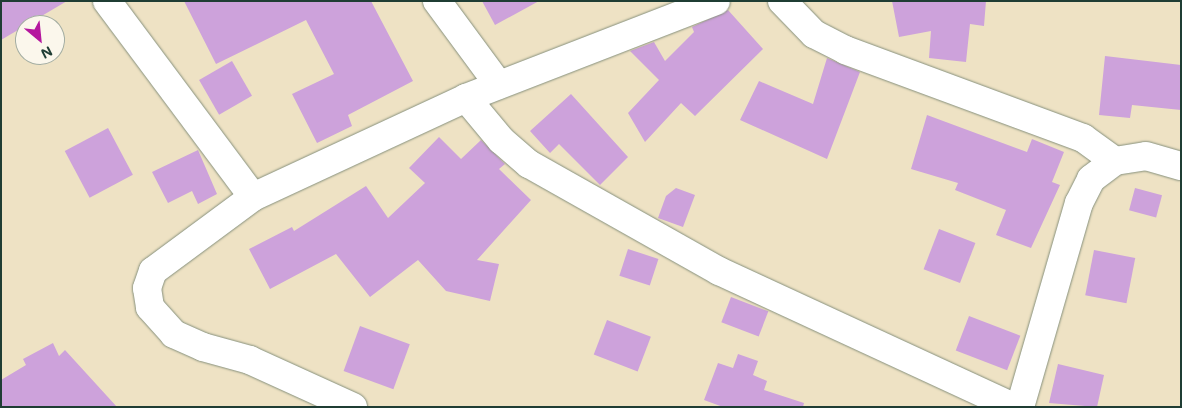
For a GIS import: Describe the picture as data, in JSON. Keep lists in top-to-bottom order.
{
  "north": "bottom right"
}
